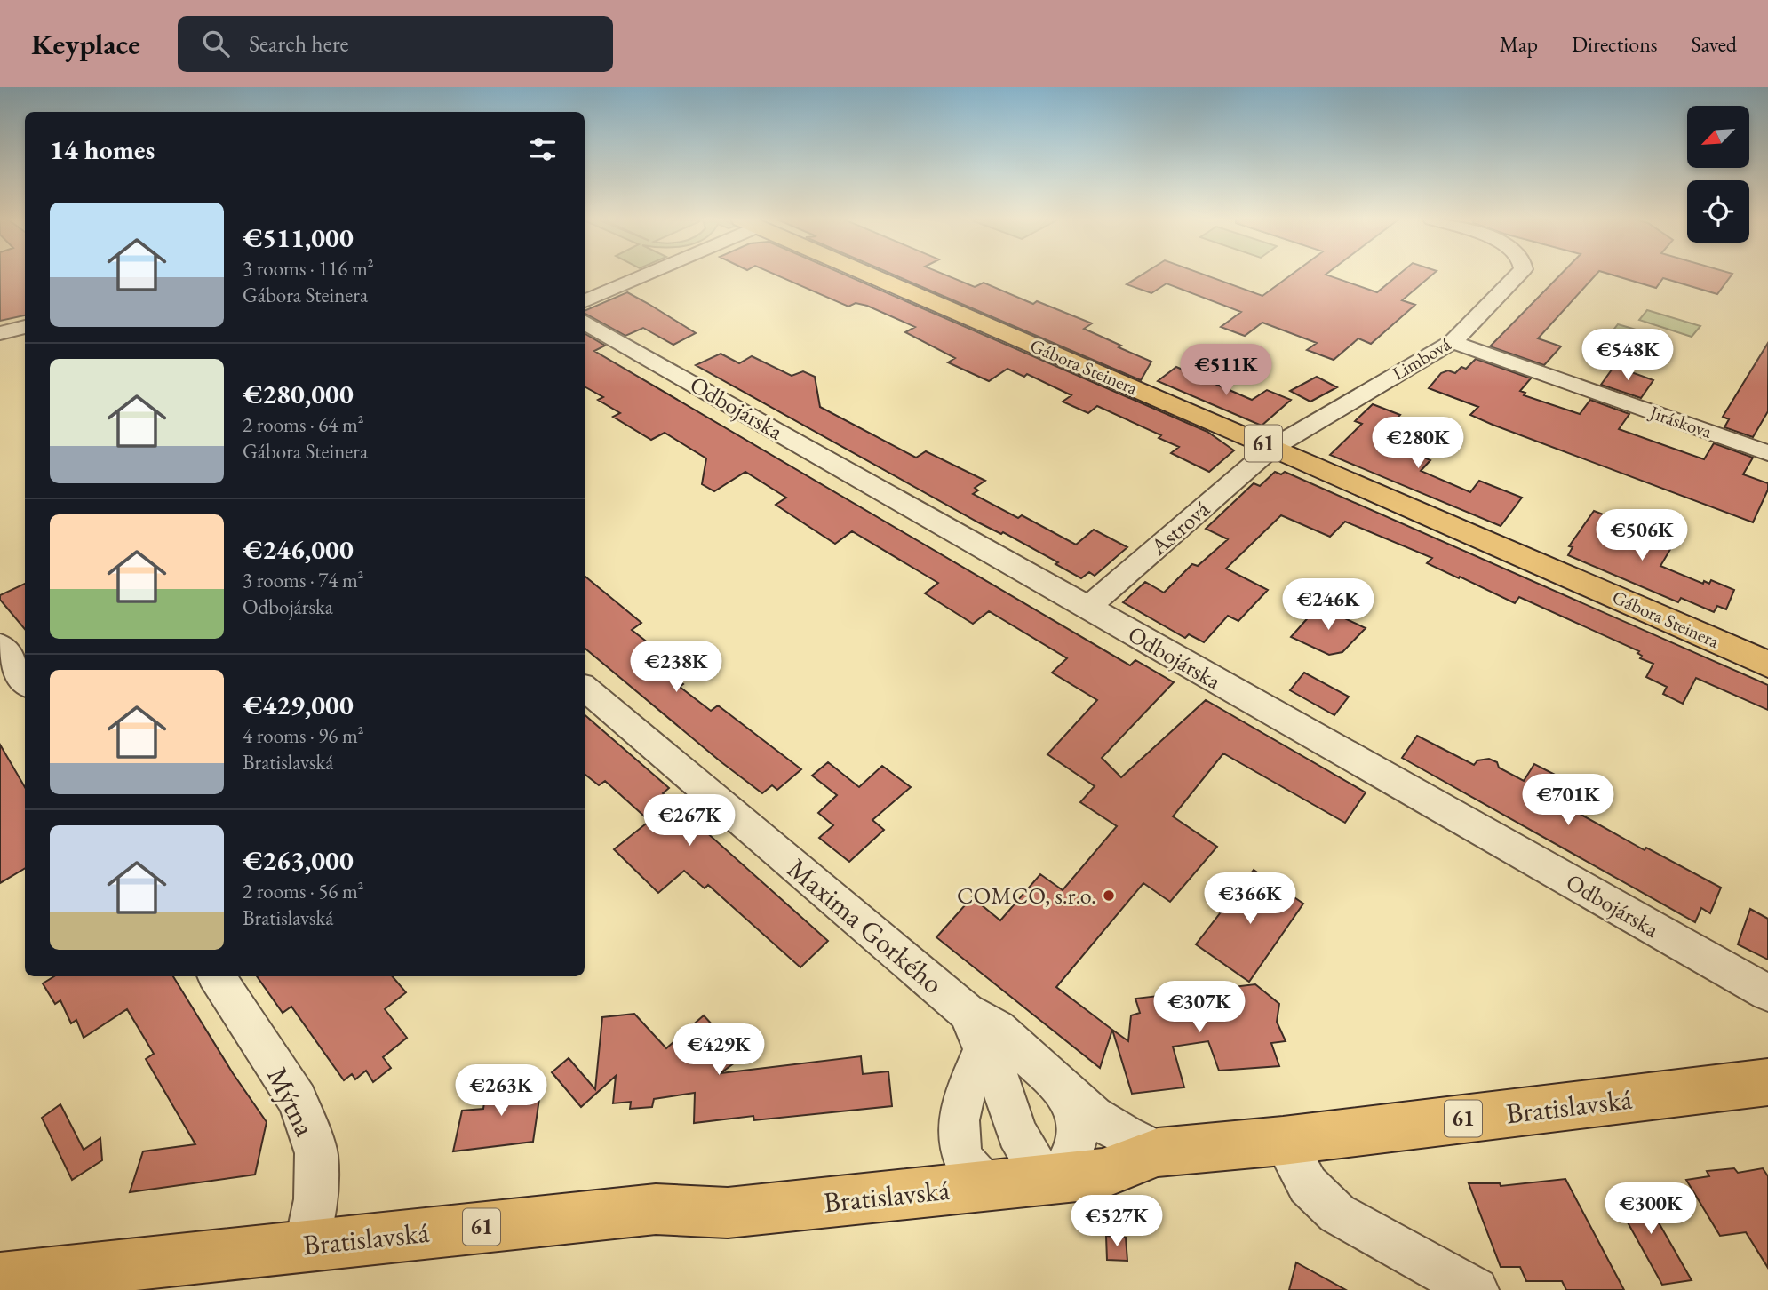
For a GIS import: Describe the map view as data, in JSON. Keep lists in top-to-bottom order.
{
  "streets": {
    "main road": ["Gábora Steinera", "61", "Bratislavská"],
    "street": [
      "Limbová",
      "Odbojárska",
      "Jiráskova",
      "Astrová",
      "Maxima Gorkého",
      "Mýtna"
    ]
  },
  "crossings": [
    ["Limbová", "Gábora Steinera"],
    ["Limbová", "Jiráskova"],
    ["Limbová", "Astrová"],
    ["Gábora Steinera", "Astrová"],
    ["Odbojárska", "Astrová"],
    ["Maxima Gorkého", "Bratislavská"],
    ["Mýtna", "Bratislavská"]
  ],
  "places": ["COMCO, s.r.o."],
  "north": "bottom left",
  "page": {
    "header": "Keyplace",
    "search": "Search here",
    "nav": ["Map", "Directions", "Saved"],
    "heading": "14 homes",
    "list": [
      {
        "name": "€511,000",
        "note": "3 rooms · 116 m² · Gábora Steinera"
      },
      {
        "name": "€280,000",
        "note": "2 rooms · 64 m² · Gábora Steinera"
      },
      {
        "name": "€246,000",
        "note": "3 rooms · 74 m² · Odbojárska"
      },
      {
        "name": "€429,000",
        "note": "4 rooms · 96 m² · Bratislavská"
      },
      {
        "name": "€263,000",
        "note": "2 rooms · 56 m² · Bratislavská"
      }
    ],
    "price": [
      "€548K",
      "€511K",
      "€280K",
      "€506K",
      "€246K",
      "€238K",
      "€701K",
      "€267K",
      "€366K",
      "€307K",
      "€429K",
      "€263K",
      "€300K",
      "€527K"
    ]
  }
}
